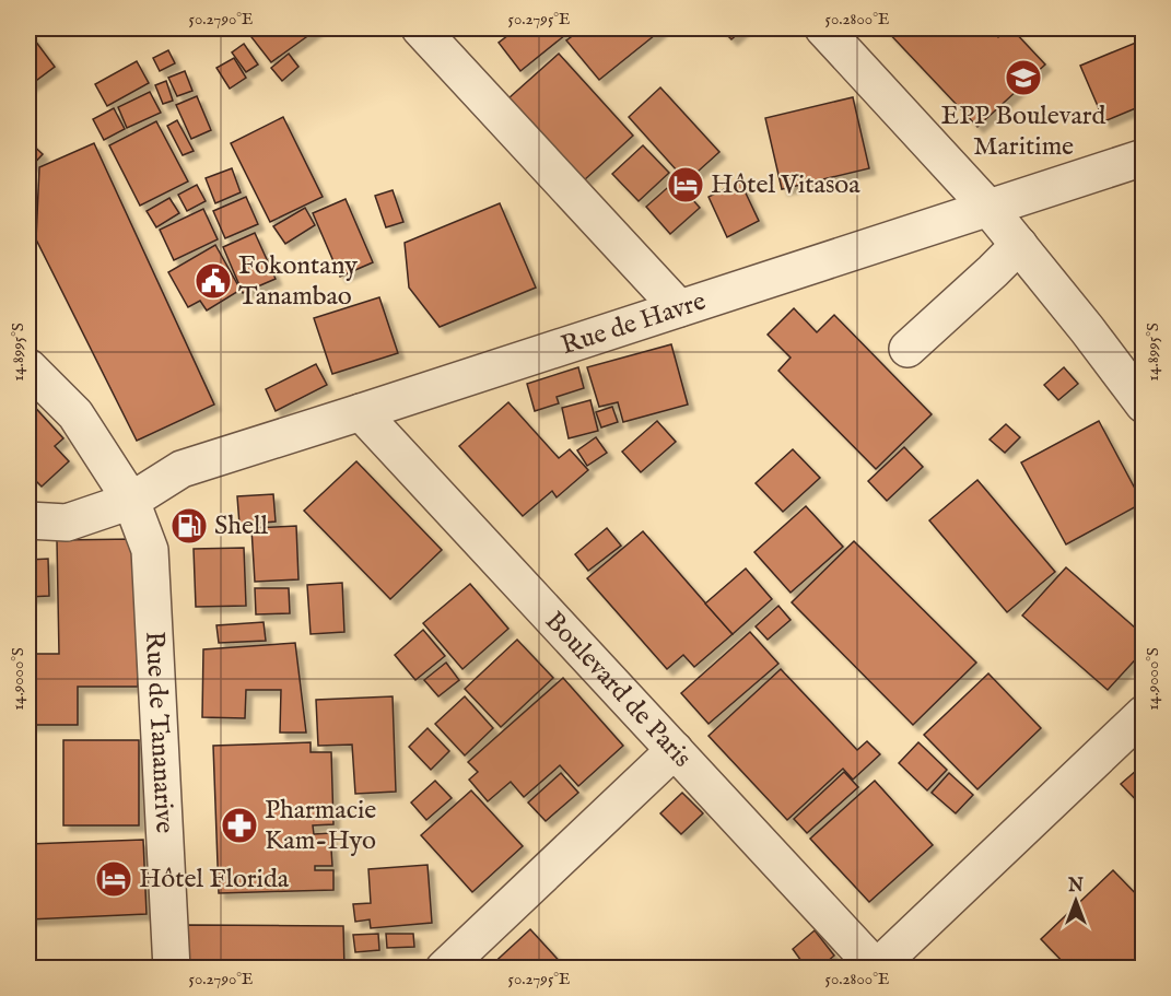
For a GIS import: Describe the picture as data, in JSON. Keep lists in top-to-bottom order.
{
  "streets": {
    "street": ["Rue de Havre", "Boulevard de Paris", "Rue de Tananarive"]
  },
  "crossings": [
    ["Rue de Havre", "Boulevard de Paris"],
    ["Rue de Havre", "Rue de Tananarive"]
  ],
  "places": {
    "school or university": ["EPP Boulevard Maritime"],
    "hotel": ["Hôtel Vitasoa", "Hôtel Florida"],
    "public building": ["Fokontany Tanambao"],
    "fuel station": ["Shell"],
    "pharmacy": ["Pharmacie Kam-Hyo"]
  },
  "north": "top",
  "coordinates": [
    "50.2790°E",
    "50.2795°E",
    "50.2800°E",
    "14.8995°S",
    "14.9000°S"
  ]
}
